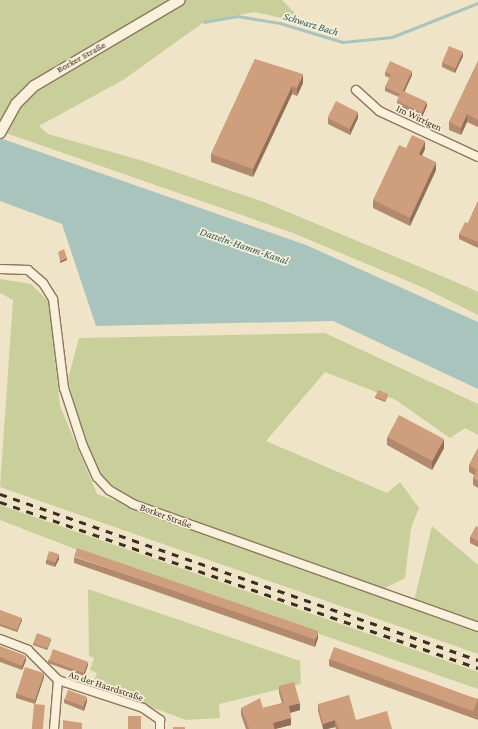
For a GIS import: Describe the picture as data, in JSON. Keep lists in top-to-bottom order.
{
  "streets": {
    "street": ["Borker Straße", "Im Wirrigen", "An der Haardstraße"]
  },
  "water": ["Schwarz Bach", "Datteln-Hamm-Kanal"]
}
